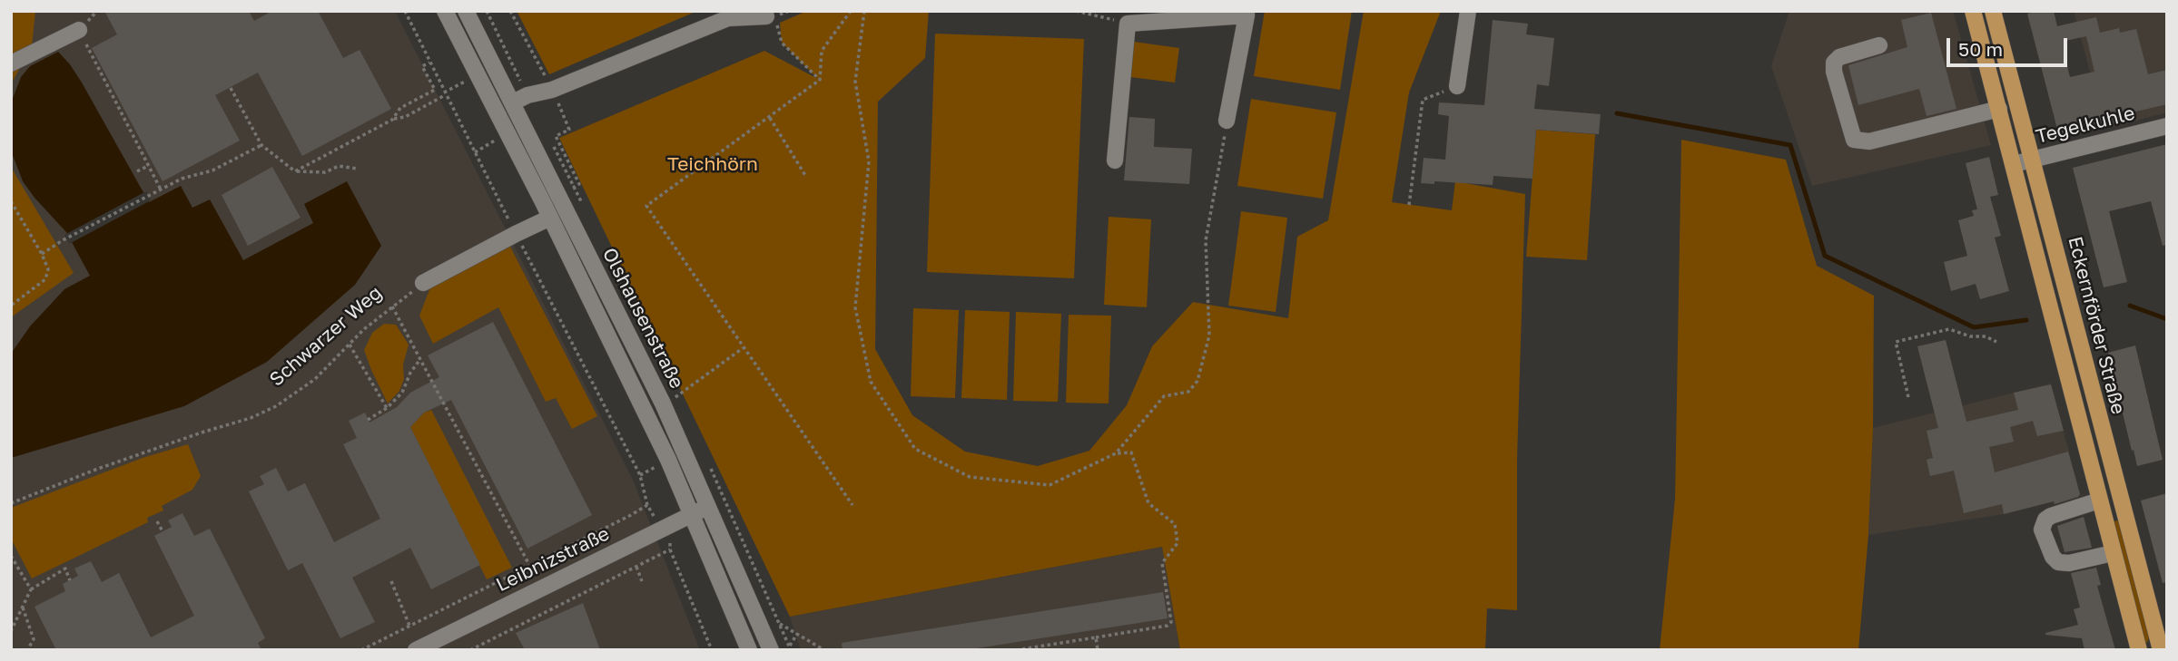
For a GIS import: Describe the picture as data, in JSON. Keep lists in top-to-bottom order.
{
  "streets": {
    "main road": ["Eckernförder Straße"],
    "street": ["Tegelkuhle", "Olshausenstraße", "Leibnizstraße"],
    "path": ["Schwarzer Weg"]
  },
  "crossings": [
    ["Tegelkuhle", "Eckernförder Straße"],
    ["Olshausenstraße", "Leibnizstraße"]
  ],
  "parks": ["Teichhörn"],
  "scale_bar": "50 m"
}
